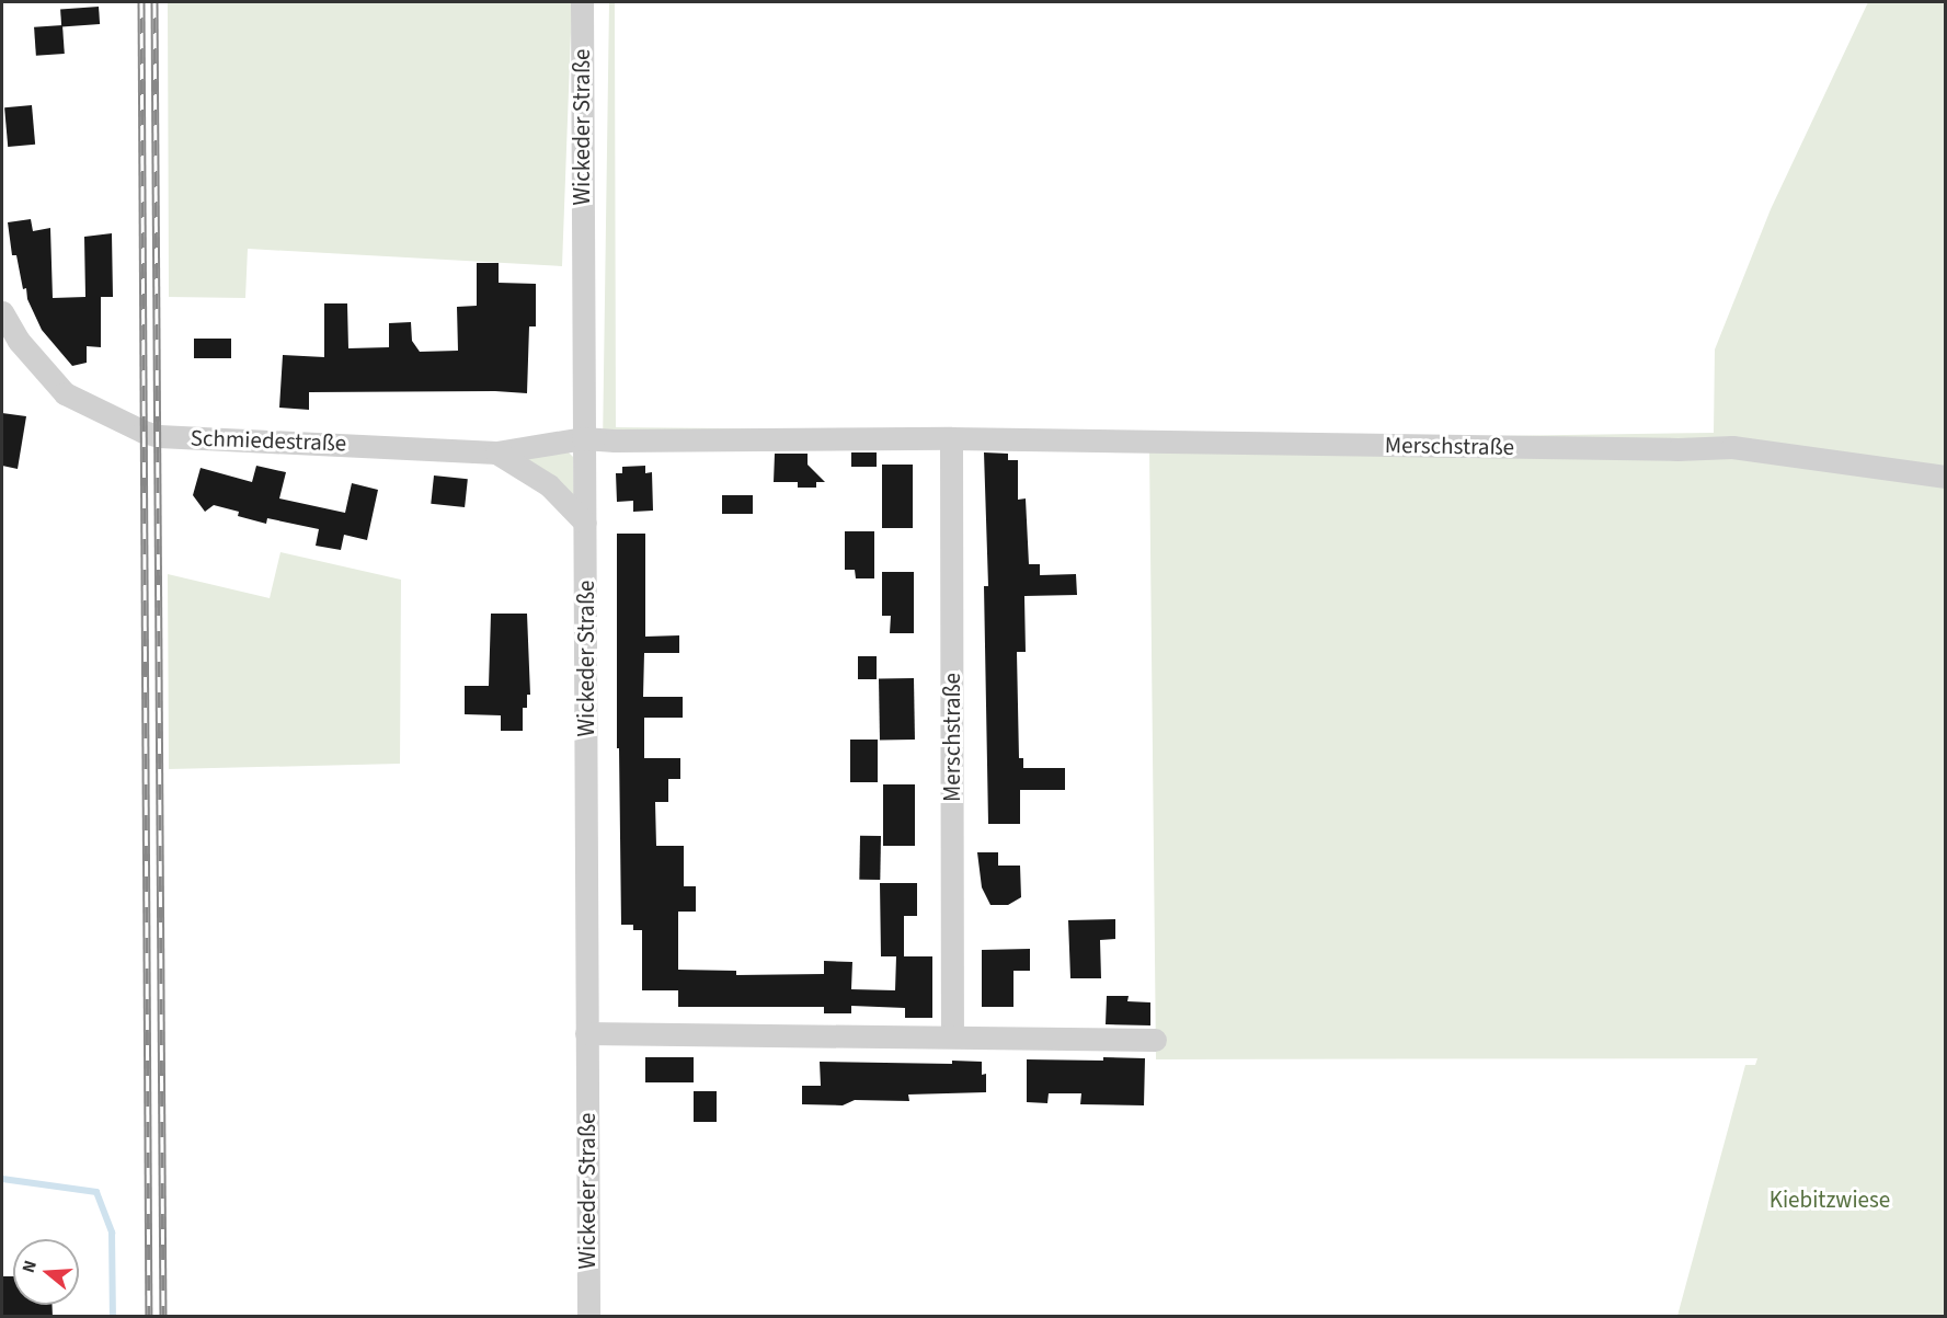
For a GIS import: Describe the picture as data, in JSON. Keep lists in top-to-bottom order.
{
  "streets": {
    "street": ["Wickeder Straße", "Schmiedestraße", "Merschstraße"]
  },
  "crossings": [
    ["Wickeder Straße", "Schmiedestraße"],
    ["Wickeder Straße", "Merschstraße"],
    ["Schmiedestraße", "Merschstraße"]
  ],
  "parks": ["Kiebitzwiese"],
  "north": "left"
}
